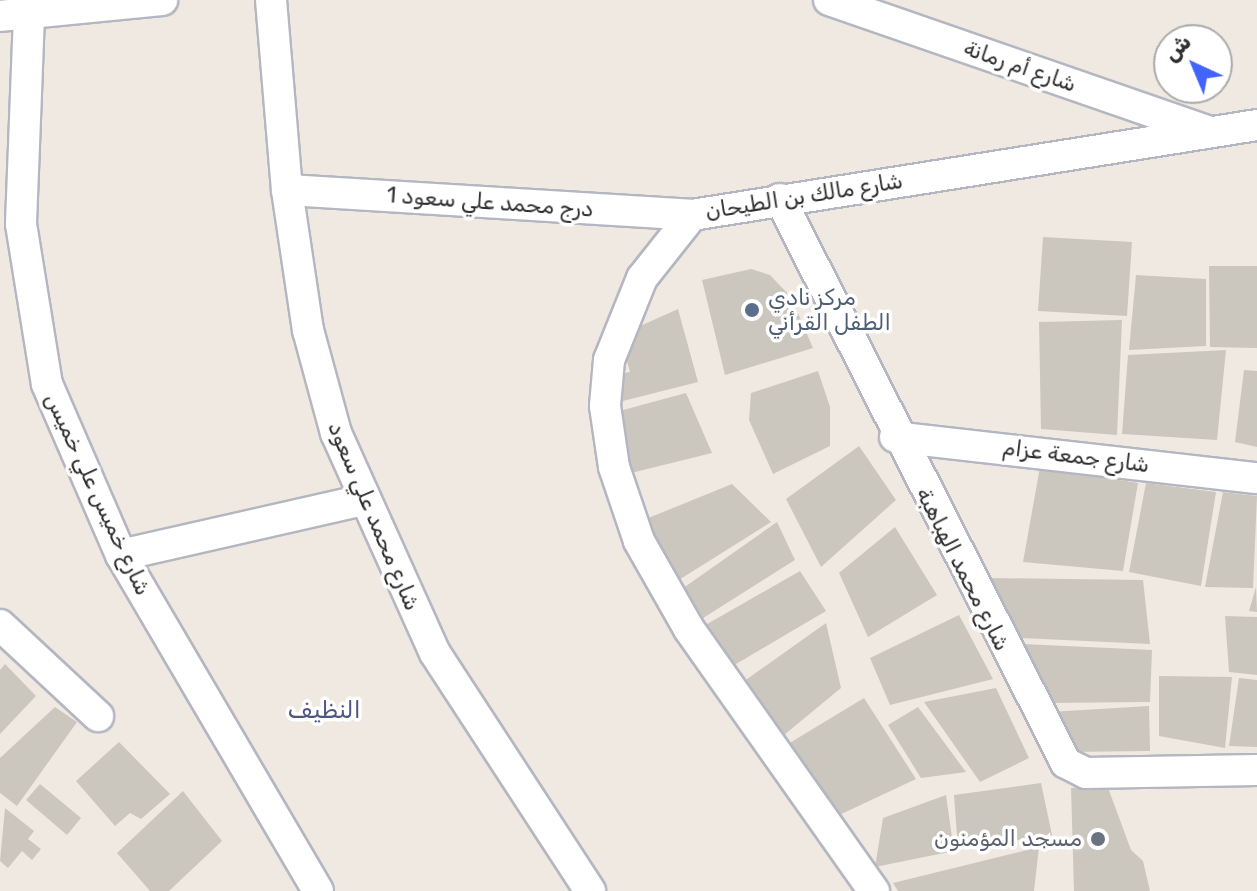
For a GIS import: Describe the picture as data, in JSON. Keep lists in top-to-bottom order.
{
  "streets": {
    "street": [
      "شارع أم رمانة",
      "شارع مالك بن الطيحان",
      "درج محمد علي سعود 1",
      "شارع جمعة عزام",
      "شارع خميس علي خميس",
      "شارع محمد علي سعود",
      "شارع محمد الهباهبة"
    ]
  },
  "crossings": [
    ["شارع أم رمانة", "شارع مالك بن الطيحان"],
    ["شارع مالك بن الطيحان", "درج محمد علي سعود 1"],
    ["شارع مالك بن الطيحان", "شارع محمد الهباهبة"],
    ["درج محمد علي سعود 1", "شارع محمد علي سعود"],
    ["شارع جمعة عزام", "شارع محمد الهباهبة"]
  ],
  "districts": ["النظيف"],
  "places": ["مركز نادي الطفل القرأني", "مسجد المؤمنون"],
  "north": "top left"
}
